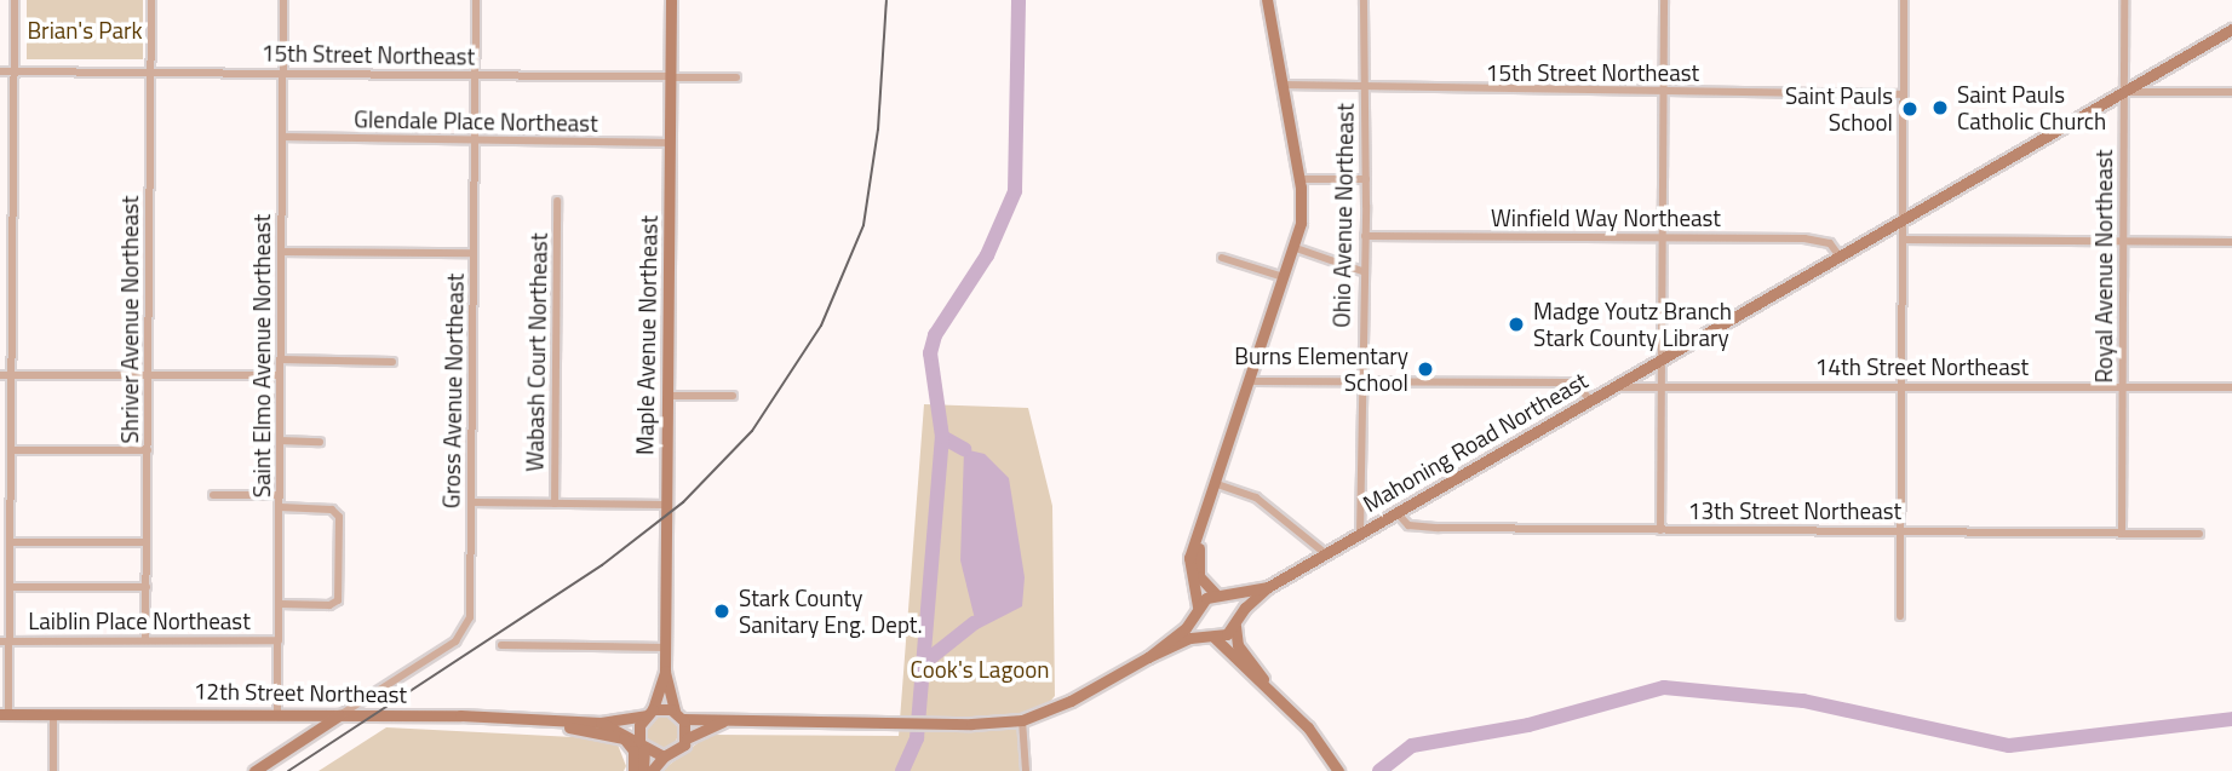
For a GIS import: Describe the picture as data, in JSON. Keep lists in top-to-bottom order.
{
  "streets": {
    "main road": ["Maple Avenue Northeast", "Mahoning Road Northeast", "12th Street Northeast"],
    "street": [
      "15th Street Northeast",
      "Glendale Place Northeast",
      "Ohio Avenue Northeast",
      "Winfield Way Northeast",
      "Royal Avenue Northeast",
      "Shriver Avenue Northeast",
      "Wabash Court Northeast",
      "Saint Elmo Avenue Northeast",
      "14th Street Northeast",
      "Gross Avenue Northeast",
      "13th Street Northeast",
      "Laiblin Place Northeast"
    ]
  },
  "crossings": [
    ["15th Street Northeast", "Ohio Avenue Northeast"],
    ["15th Street Northeast", "Shriver Avenue Northeast"],
    ["15th Street Northeast", "Maple Avenue Northeast"],
    ["15th Street Northeast", "Saint Elmo Avenue Northeast"],
    ["15th Street Northeast", "Gross Avenue Northeast"],
    ["Glendale Place Northeast", "Maple Avenue Northeast"],
    ["Glendale Place Northeast", "Saint Elmo Avenue Northeast"],
    ["Glendale Place Northeast", "Gross Avenue Northeast"],
    ["Ohio Avenue Northeast", "Winfield Way Northeast"],
    ["Ohio Avenue Northeast", "Mahoning Road Northeast"],
    ["Winfield Way Northeast", "Mahoning Road Northeast"],
    ["Royal Avenue Northeast", "14th Street Northeast"],
    ["Royal Avenue Northeast", "Mahoning Road Northeast"],
    ["Royal Avenue Northeast", "13th Street Northeast"],
    ["Shriver Avenue Northeast", "Laiblin Place Northeast"],
    ["Maple Avenue Northeast", "12th Street Northeast"],
    ["Saint Elmo Avenue Northeast", "Laiblin Place Northeast"],
    ["Saint Elmo Avenue Northeast", "12th Street Northeast"],
    ["14th Street Northeast", "Mahoning Road Northeast"],
    ["Gross Avenue Northeast", "12th Street Northeast"],
    ["Mahoning Road Northeast", "13th Street Northeast"]
  ],
  "parks": ["Brian's Park", "Cook's Lagoon"],
  "places": [
    "Saint Pauls Catholic Church",
    "Saint Pauls School",
    "Madge Youtz Branch Stark County Library",
    "Burns Elementary School",
    "Stark County Sanitary Eng. Dept."
  ]
}
